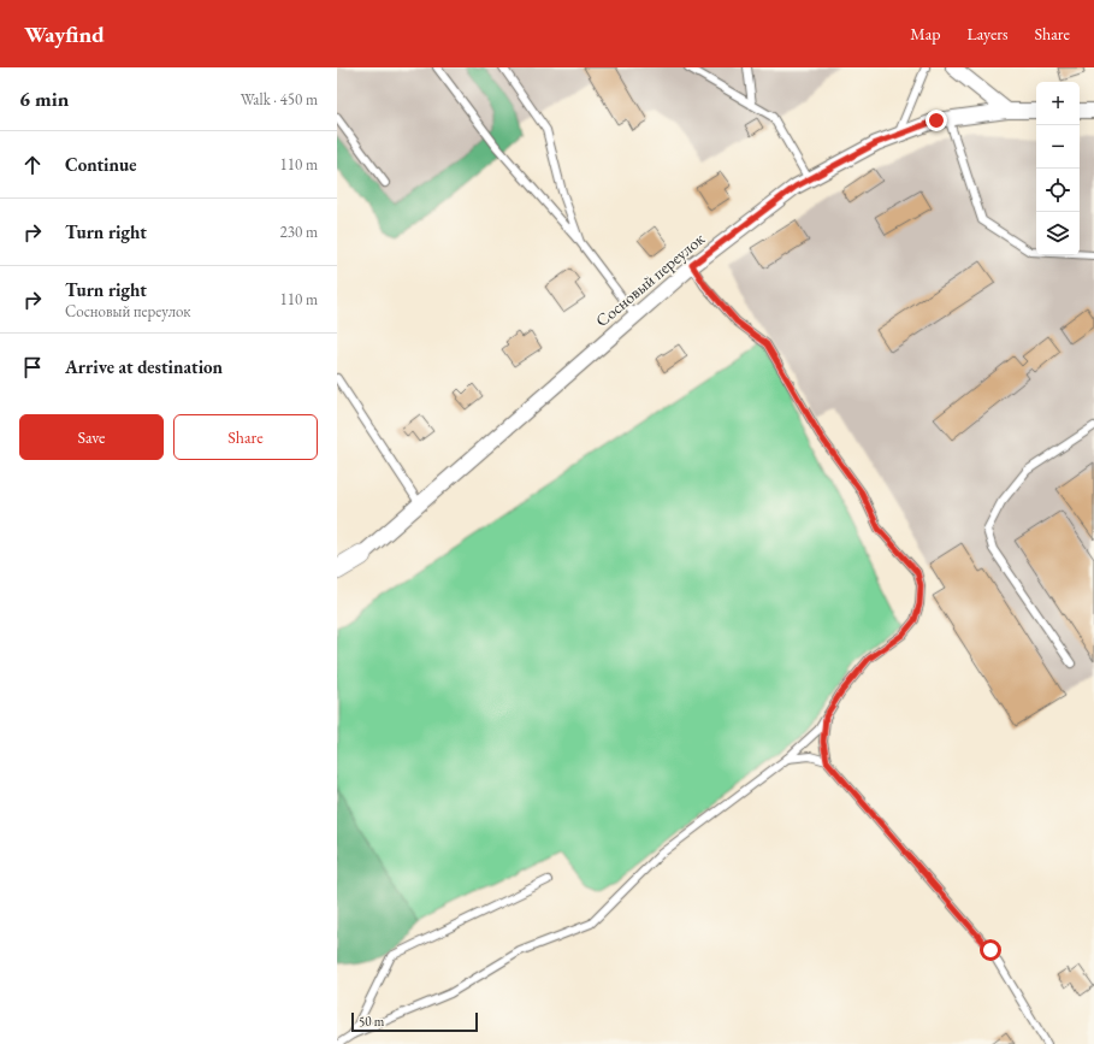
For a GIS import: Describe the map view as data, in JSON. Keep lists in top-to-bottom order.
{
  "streets": {
    "street": ["Сосновый переулок"]
  },
  "scale_bar": "50 m",
  "page": {
    "header": "Wayfind",
    "nav": ["Map", "Layers", "Share"],
    "heading": ["6 min", "Walk · 450 m"],
    "map_buttons": ["+", "−"],
    "list": [
      ["Continue", "110 m"],
      ["Turn right", "230 m"],
      ["Turn right", "Сосновый переулок", "110 m"],
      "Arrive at destination"
    ],
    "buttons": ["Save", "Share"],
    "scale": "50 m"
  }
}
